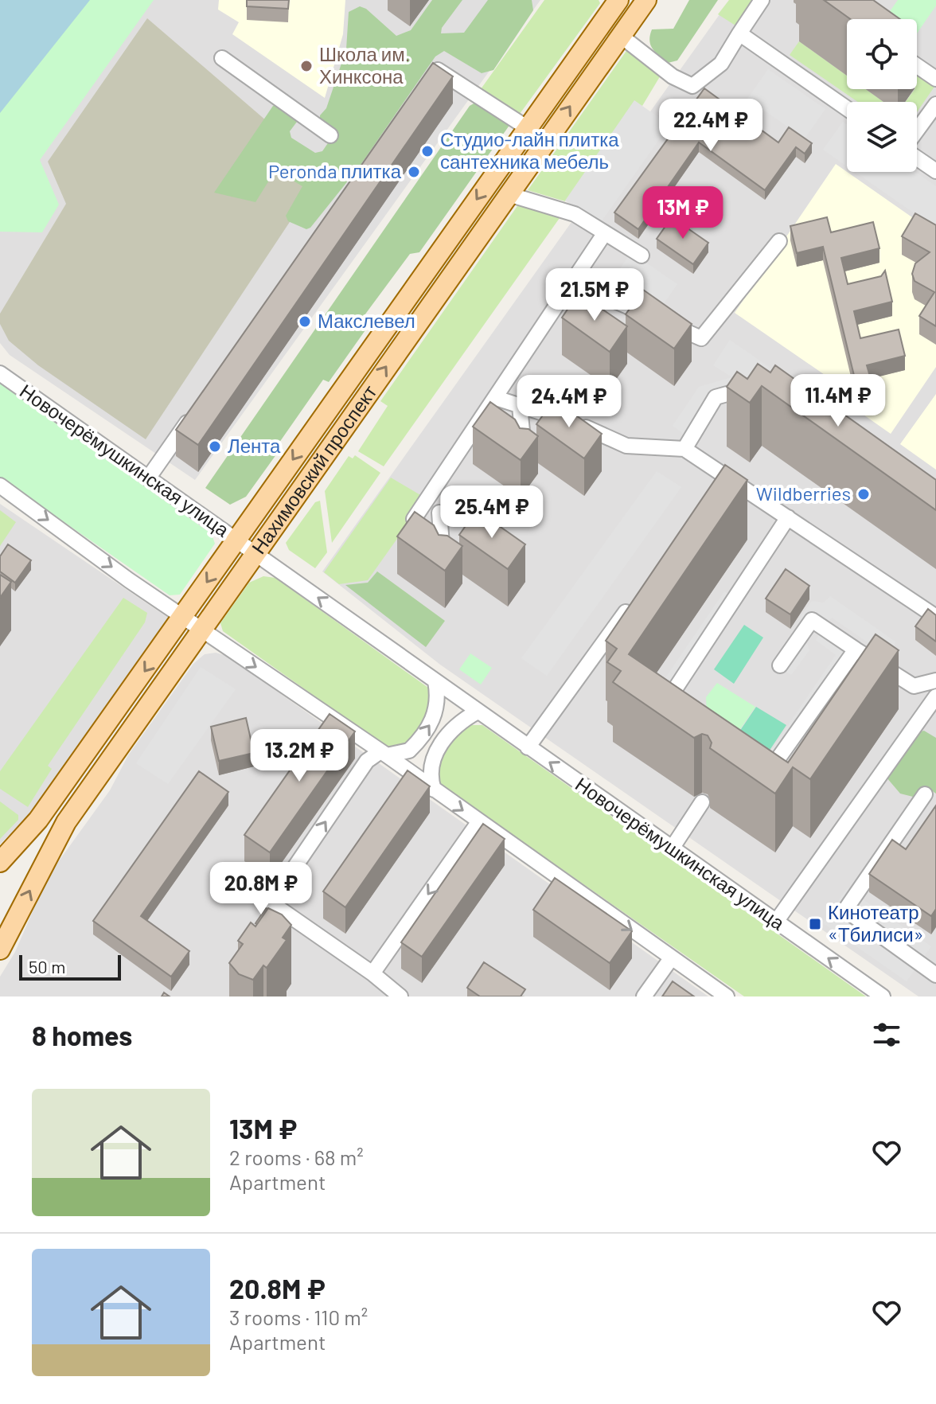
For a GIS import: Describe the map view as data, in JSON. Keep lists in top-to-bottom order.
{
  "streets": {
    "main road": ["Нахимовский проспект"],
    "street": ["Новочерёмушкинская улица"]
  },
  "crossings": [
    ["Новочерёмушкинская улица", "Нахимовский проспект"]
  ],
  "places": {
    "other": [
      "Школа им. Хинксона",
      "Студио-лайн плитка сантехника мебель",
      "Peronda плитка",
      "Макслевел",
      "Лента",
      "Wildberries"
    ],
    "transit": ["Кинотеатр «Тбилиси»"]
  },
  "scale_bar": "50 m",
  "page": {
    "price": [
      "22.4M ₽",
      "13M ₽",
      "21.5M ₽",
      "11.4M ₽",
      "24.4M ₽",
      "25.4M ₽",
      "13.2M ₽",
      "20.8M ₽"
    ],
    "scale": "50 m",
    "heading": "8 homes",
    "list": [
      {
        "name": "13M ₽",
        "note": "2 rooms · 68 m² · Apartment"
      },
      {
        "name": "20.8M ₽",
        "note": "3 rooms · 110 m² · Apartment"
      }
    ]
  }
}
